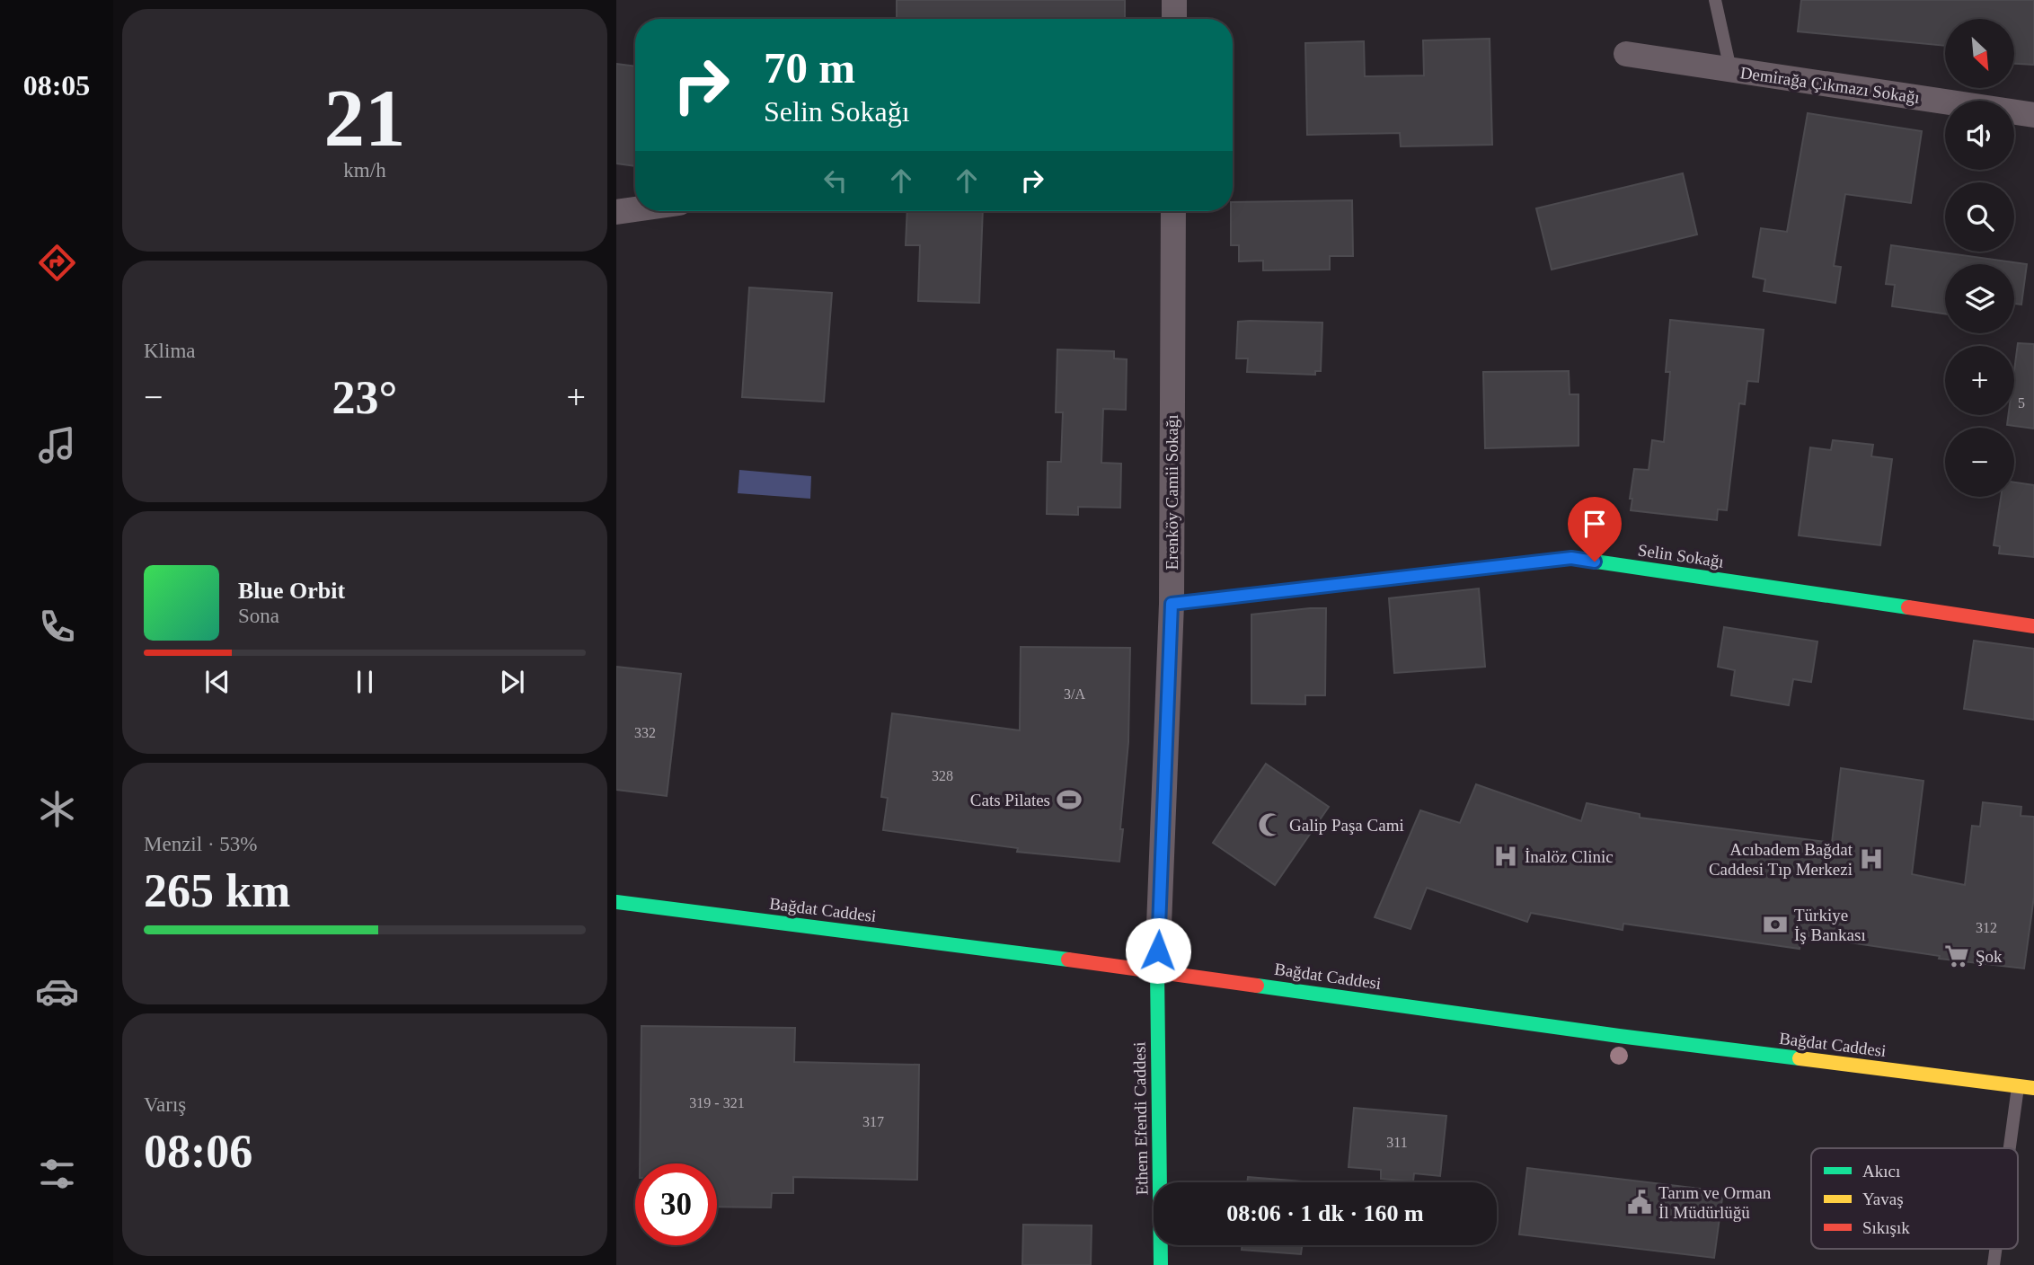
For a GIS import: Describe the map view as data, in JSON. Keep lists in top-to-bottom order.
{
  "streets": {
    "main road": ["Selin Sokağı", "Bağdat Caddesi", "Ethem Efendi Caddesi"],
    "street": ["Demirağa Çıkmazı Sokağı", "Erenköy Camii Sokağı"]
  },
  "crossings": [
    ["Erenköy Camii Sokağı", "Selin Sokağı"],
    ["Erenköy Camii Sokağı", "Bağdat Caddesi"],
    ["Erenköy Camii Sokağı", "Ethem Efendi Caddesi"],
    ["Bağdat Caddesi", "Ethem Efendi Caddesi"]
  ],
  "places": {
    "sports": ["Cats Pilates"],
    "mosque": ["Galip Paşa Cami"],
    "hospital": ["İnalöz Clinic", "Acıbadem Bağdat Caddesi Tıp Merkezi"],
    "bank": ["Türkiye İş Bankası"],
    "supermarket": ["Şok"],
    "public building": ["Tarım ve Orman İl Müdürlüğü"]
  },
  "house_numbers": [
    "5",
    "3/A",
    "332",
    "328",
    "312",
    "319 - 321",
    "317",
    "311"
  ],
  "legend": ["Akıcı", "Yavaş", "Sıkışık"],
  "north": "bottom right",
  "page": {
    "tabs": "08:05",
    "tile": [
      ["21", "km/h"],
      "Klima",
      ["Menzil · 53%", "265 km"],
      ["Varış", "08:06"]
    ],
    "map_buttons": ["+", "−"],
    "turn": ["70 m", "Selin Sokağı"],
    "heat": ["−", "23°", "+"],
    "song": ["Blue Orbit", "Sona"],
    "limit": "30",
    "trip": "08:06 · 1 dk · 160 m"
  }
}
